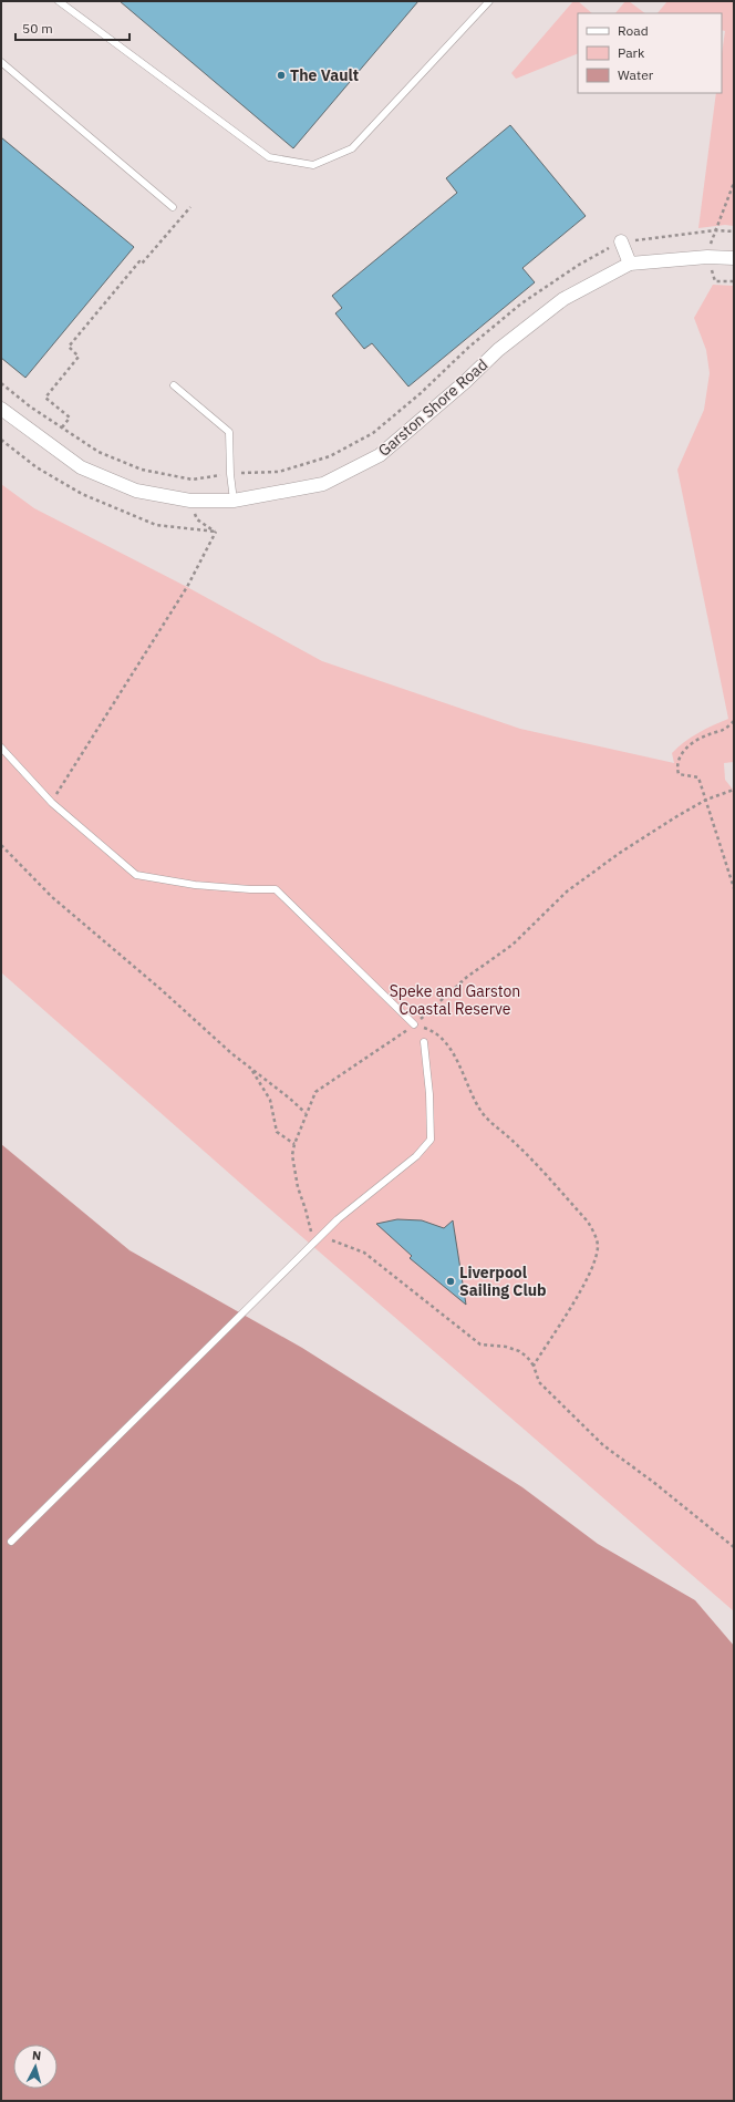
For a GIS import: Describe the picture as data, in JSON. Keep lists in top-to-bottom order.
{
  "streets": {
    "street": ["Garston Shore Road"]
  },
  "parks": ["Speke and Garston Coastal Reserve"],
  "places": ["The Vault", "Liverpool Sailing Club"],
  "legend": ["Road", "Park", "Water"],
  "scale_bar": "50 m",
  "north": "top"
}
